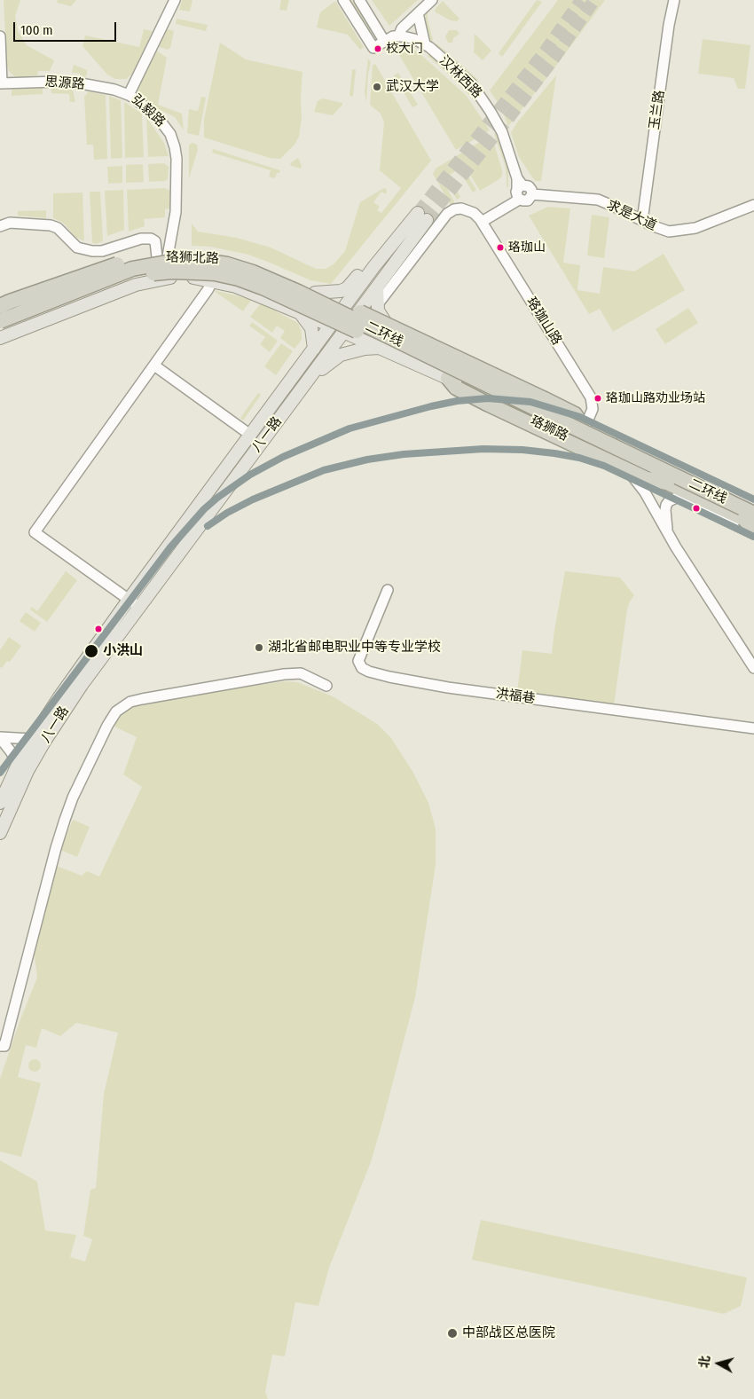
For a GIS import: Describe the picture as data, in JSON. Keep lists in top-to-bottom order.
{
  "streets": {
    "highway": ["二环线"],
    "main road": ["珞狮北路", "珞狮路", "八一路"],
    "street": [
      "汉林西路",
      "思源路",
      "玉兰路",
      "弘毅路",
      "求是大道",
      "珞珈山路",
      "洪福巷"
    ]
  },
  "crossings": [
    ["汉林西路", "求是大道"],
    ["思源路", "弘毅路"],
    ["玉兰路", "求是大道"],
    ["弘毅路", "珞狮北路"],
    ["珞狮北路", "珞狮路"],
    ["珞狮北路", "八一路"],
    ["珞珈山路", "珞狮路"],
    ["二环线", "珞狮路"],
    ["珞狮路", "八一路"]
  ],
  "places": [
    "校大门",
    "武汉大学",
    "珞珈山",
    "珞珈山路劝业场站",
    "湖北省邮电职业中等专业学校",
    "小洪山",
    "中部战区总医院"
  ],
  "scale_bar": "100 m",
  "north": "left"
}
